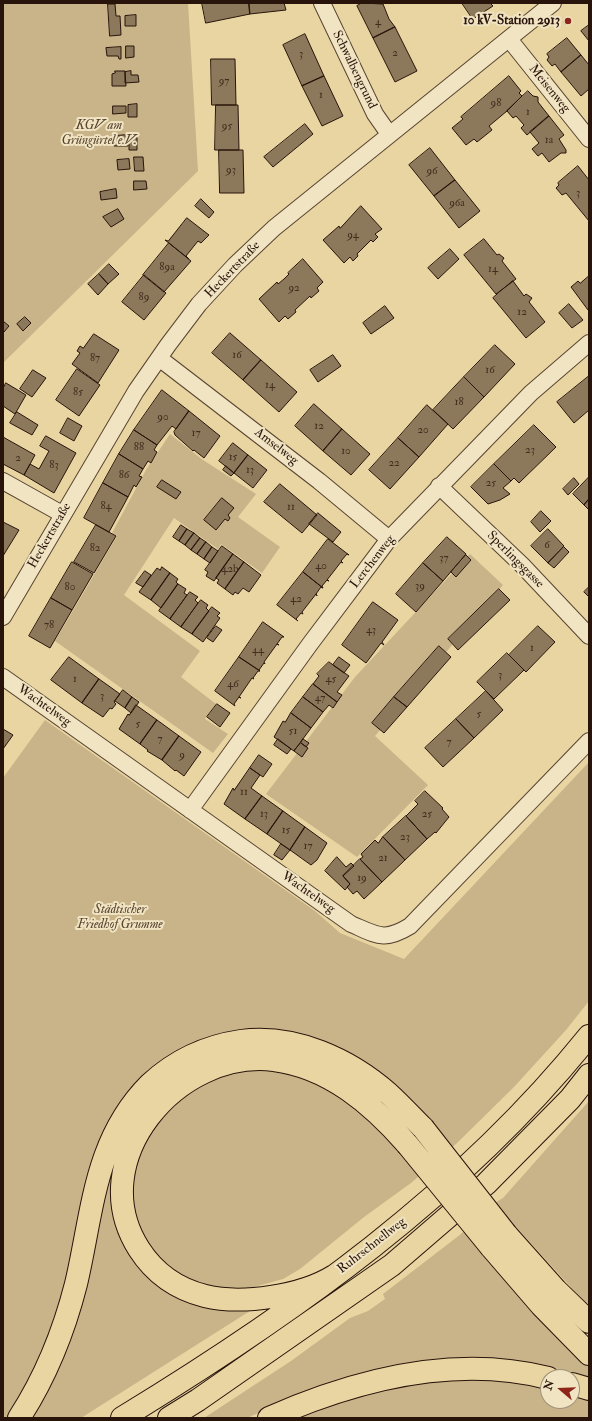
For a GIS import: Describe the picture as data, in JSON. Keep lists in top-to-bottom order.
{
  "streets": {
    "highway": ["Ruhrschnellweg"],
    "street": [
      "Schwalbengrund",
      "Meisenweg",
      "Heckertstraße",
      "Amselweg",
      "Sperlingsgasse",
      "Lerchenweg",
      "Wachtelweg"
    ]
  },
  "crossings": [
    ["Schwalbengrund", "Heckertstraße"],
    ["Meisenweg", "Heckertstraße"],
    ["Heckertstraße", "Amselweg"],
    ["Amselweg", "Lerchenweg"],
    ["Sperlingsgasse", "Lerchenweg"],
    ["Lerchenweg", "Wachtelweg"]
  ],
  "parks": ["KGV am Grüngürtel e.V.", "Städtischer Friedhof Grumme"],
  "places": ["10 kV-Station 2913"],
  "house_numbers": [
    "4",
    "2",
    "3",
    "97",
    "1",
    "98",
    "1",
    "95",
    "1a",
    "93",
    "96",
    "3",
    "96a",
    "94",
    "89a",
    "14",
    "92",
    "89",
    "12",
    "16",
    "87",
    "16",
    "14",
    "85",
    "18",
    "90",
    "12",
    "20",
    "17",
    "88",
    "23",
    "10",
    "15",
    "2",
    "22",
    "83",
    "13",
    "86",
    "25",
    "84",
    "11",
    "6",
    "82",
    "37",
    "40",
    "42b",
    "39",
    "80",
    "42",
    "78",
    "43",
    "1",
    "44",
    "3",
    "1",
    "45",
    "46",
    "3",
    "47",
    "5",
    "5",
    "51",
    "7",
    "7",
    "9",
    "11",
    "13",
    "25",
    "15",
    "23",
    "17",
    "21",
    "19"
  ],
  "north": "left"
}
